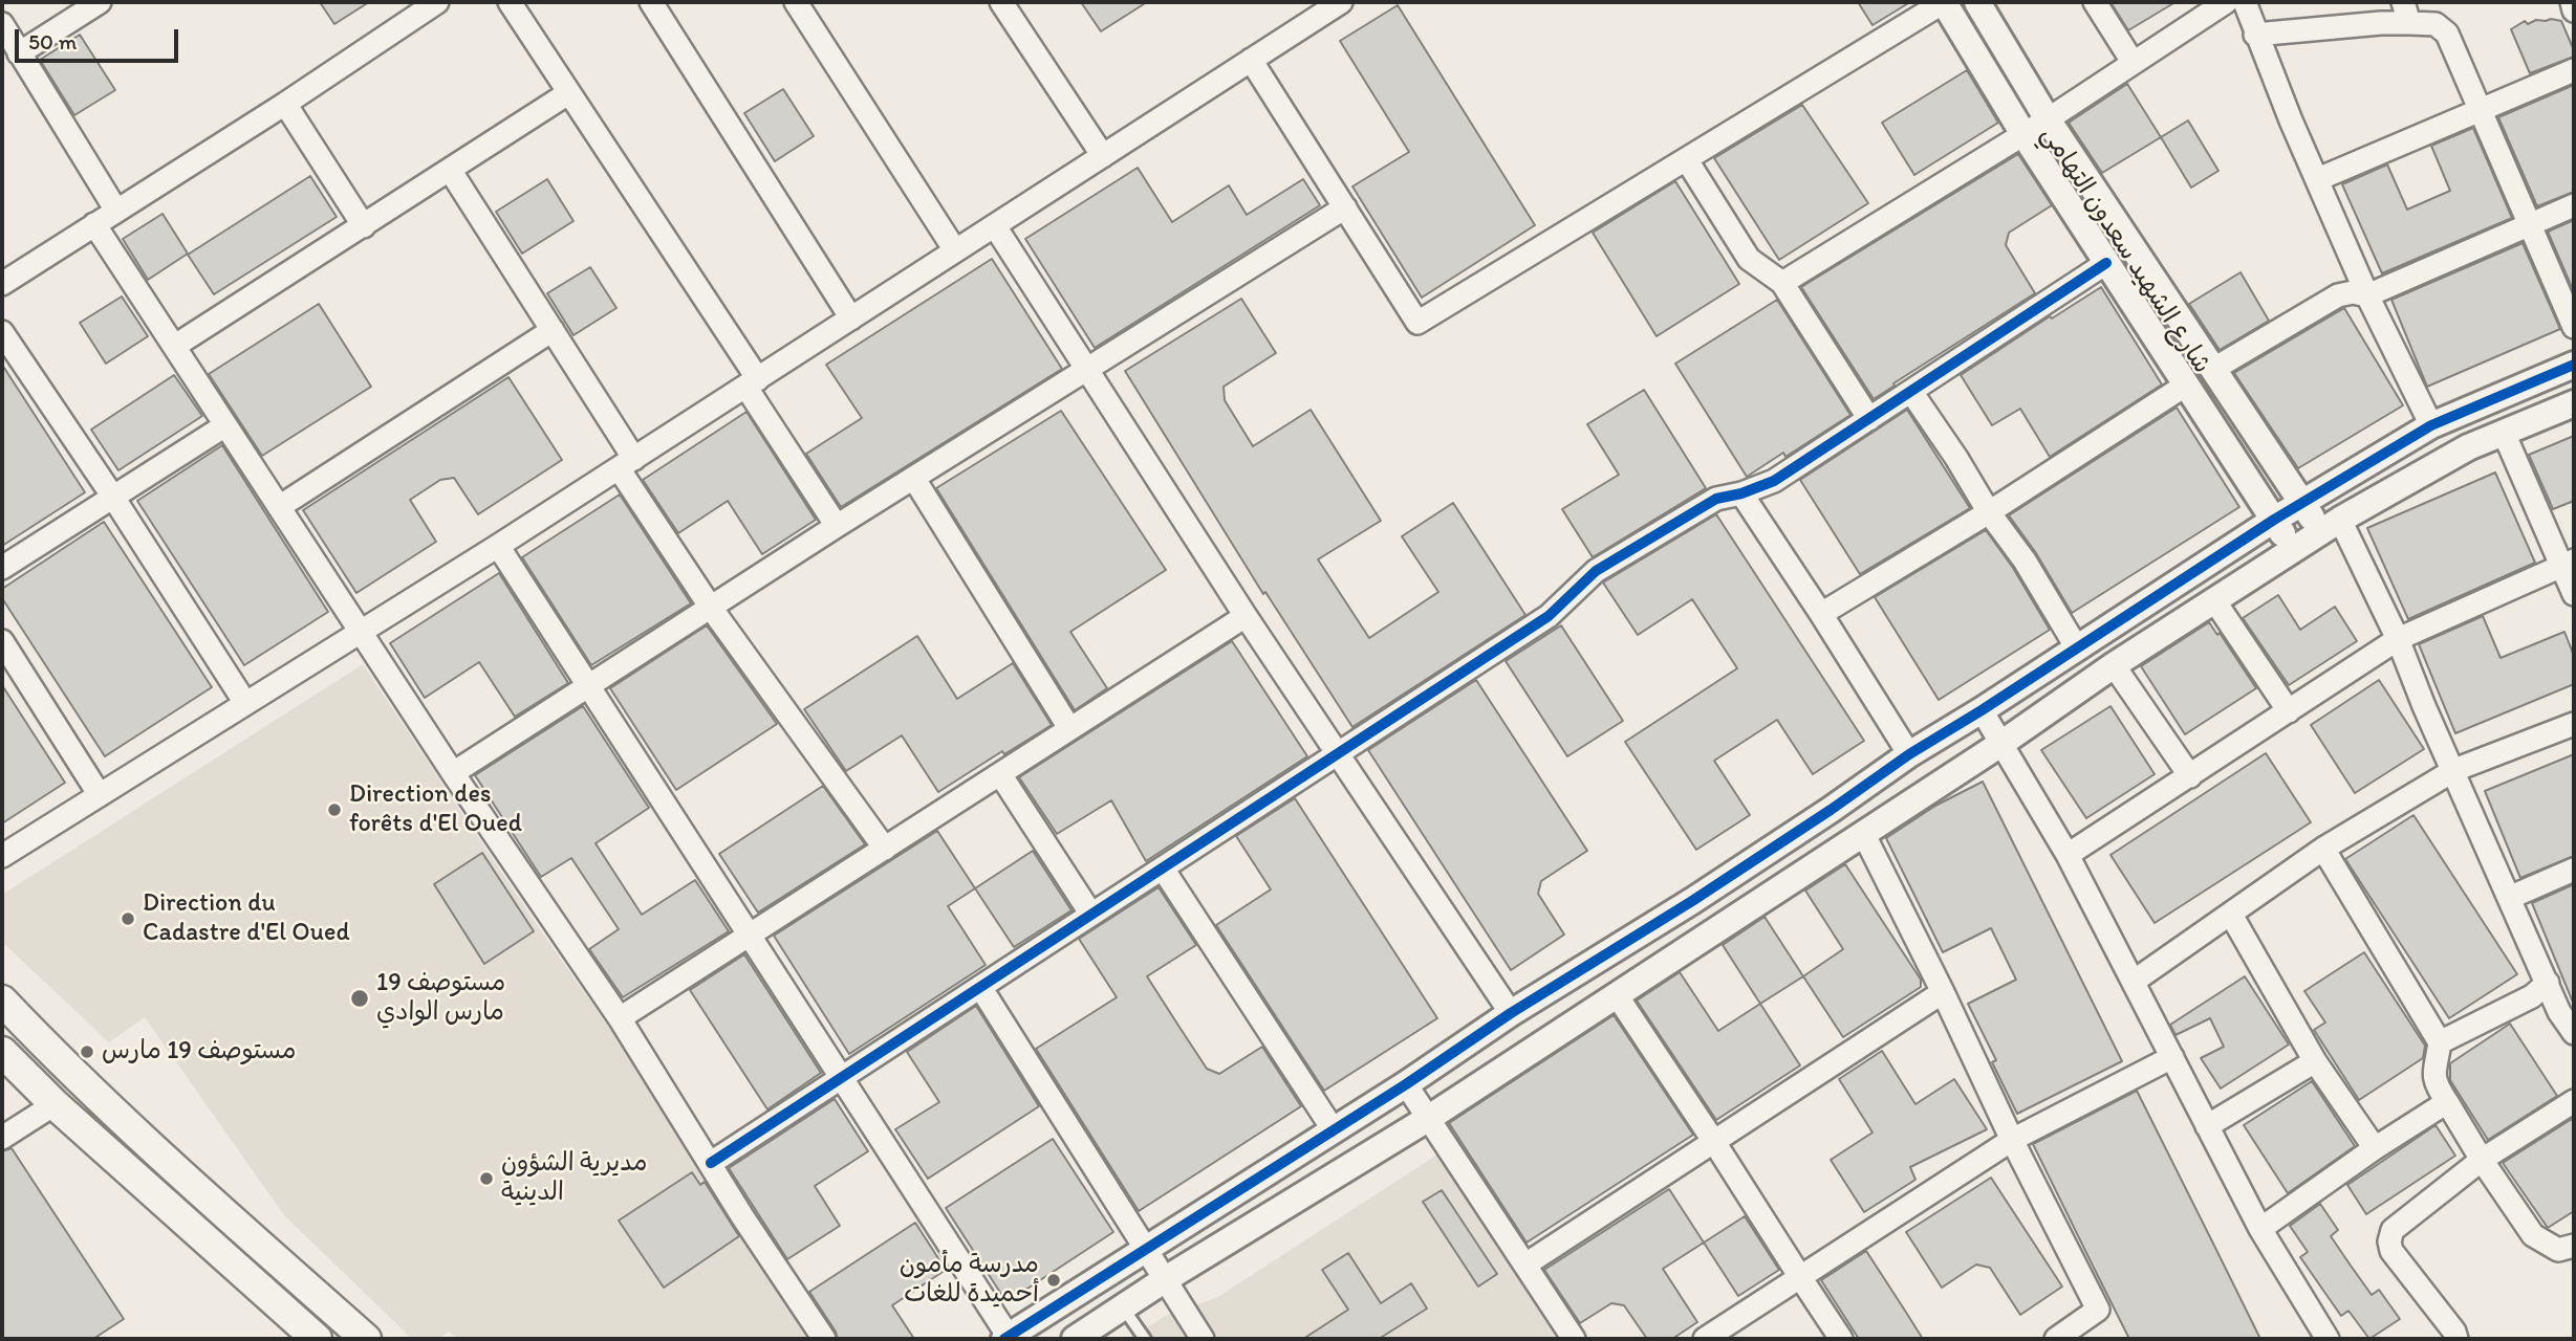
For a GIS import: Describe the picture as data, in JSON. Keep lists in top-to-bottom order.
{
  "streets": {
    "street": ["شارع الشهيد سعدون التهامي"]
  },
  "places": [
    "Direction des forêts d'El Oued",
    "Direction du Cadastre d'El Oued",
    "مستوصف 19 مارس الوادي",
    "مستوصف 19 مارس",
    "مديرية الشؤون الدينية",
    "مدرسة مأمون أحميدة للغات"
  ],
  "scale_bar": "50 m"
}
